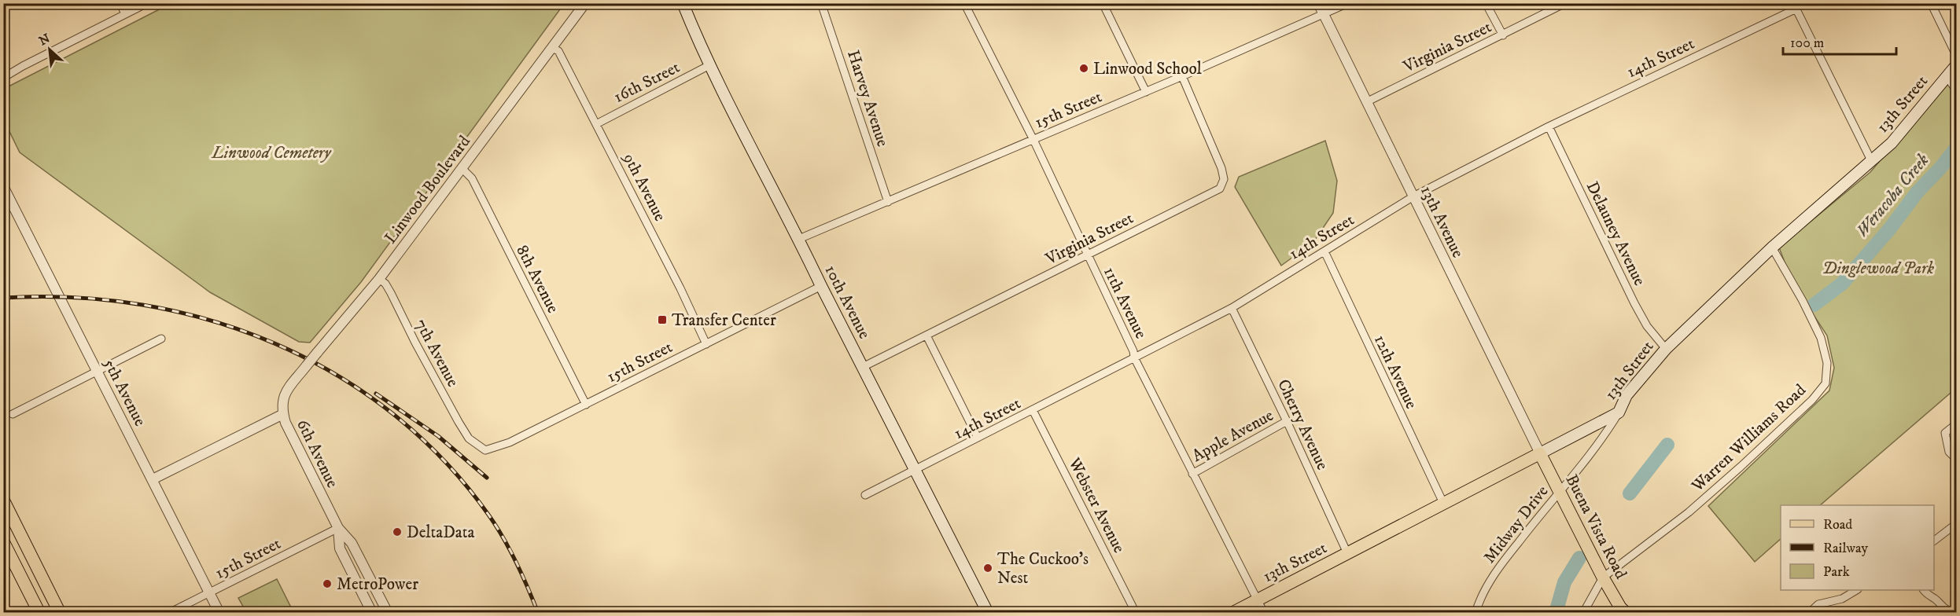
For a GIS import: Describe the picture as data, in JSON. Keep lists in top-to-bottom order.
{
  "streets": {
    "main road": ["13th Street", "10th Avenue", "Buena Vista Road"],
    "street": [
      "Virginia Street",
      "14th Street",
      "16th Street",
      "Harvey Avenue",
      "15th Street",
      "9th Avenue",
      "Linwood Boulevard",
      "13th Avenue",
      "Delauney Avenue",
      "8th Avenue",
      "11th Avenue",
      "7th Avenue",
      "12th Avenue",
      "5th Avenue",
      "Cherry Avenue",
      "Apple Avenue",
      "Warren Williams Road",
      "6th Avenue",
      "Webster Avenue",
      "Midway Drive"
    ]
  },
  "crossings": [
    ["Virginia Street", "15th Street"],
    ["Virginia Street", "13th Avenue"],
    ["Virginia Street", "10th Avenue"],
    ["Virginia Street", "11th Avenue"],
    ["14th Street", "13th Avenue"],
    ["14th Street", "Delauney Avenue"],
    ["14th Street", "10th Avenue"],
    ["14th Street", "11th Avenue"],
    ["14th Street", "12th Avenue"],
    ["14th Street", "Cherry Avenue"],
    ["14th Street", "Webster Avenue"],
    ["16th Street", "9th Avenue"],
    ["16th Street", "10th Avenue"],
    ["Harvey Avenue", "15th Street"],
    ["13th Street", "13th Avenue"],
    ["13th Street", "Delauney Avenue"],
    ["13th Street", "11th Avenue"],
    ["13th Street", "12th Avenue"],
    ["13th Street", "Cherry Avenue"],
    ["13th Street", "Warren Williams Road"],
    ["13th Street", "Midway Drive"],
    ["13th Street", "Buena Vista Road"],
    ["15th Street", "9th Avenue"],
    ["15th Street", "13th Avenue"],
    ["15th Street", "8th Avenue"],
    ["15th Street", "10th Avenue"],
    ["15th Street", "11th Avenue"],
    ["15th Street", "7th Avenue"],
    ["15th Street", "5th Avenue"],
    ["15th Street", "6th Avenue"],
    ["9th Avenue", "Linwood Boulevard"],
    ["Linwood Boulevard", "8th Avenue"],
    ["Linwood Boulevard", "7th Avenue"],
    ["Linwood Boulevard", "6th Avenue"],
    ["13th Avenue", "Buena Vista Road"],
    ["11th Avenue", "Apple Avenue"],
    ["Cherry Avenue", "Apple Avenue"],
    ["Warren Williams Road", "Buena Vista Road"],
    ["Midway Drive", "Buena Vista Road"]
  ],
  "water": ["Weracoba Creek"],
  "parks": ["Linwood Cemetery", "Dinglewood Park"],
  "places": {
    "other": [
      "Linwood School",
      "DeltaData",
      "The Cuckoo’s Nest",
      "MetroPower"
    ],
    "transit": ["Transfer Center"]
  },
  "legend": ["Road", "Railway", "Park"],
  "scale_bar": "100 m",
  "north": "top left"
}
